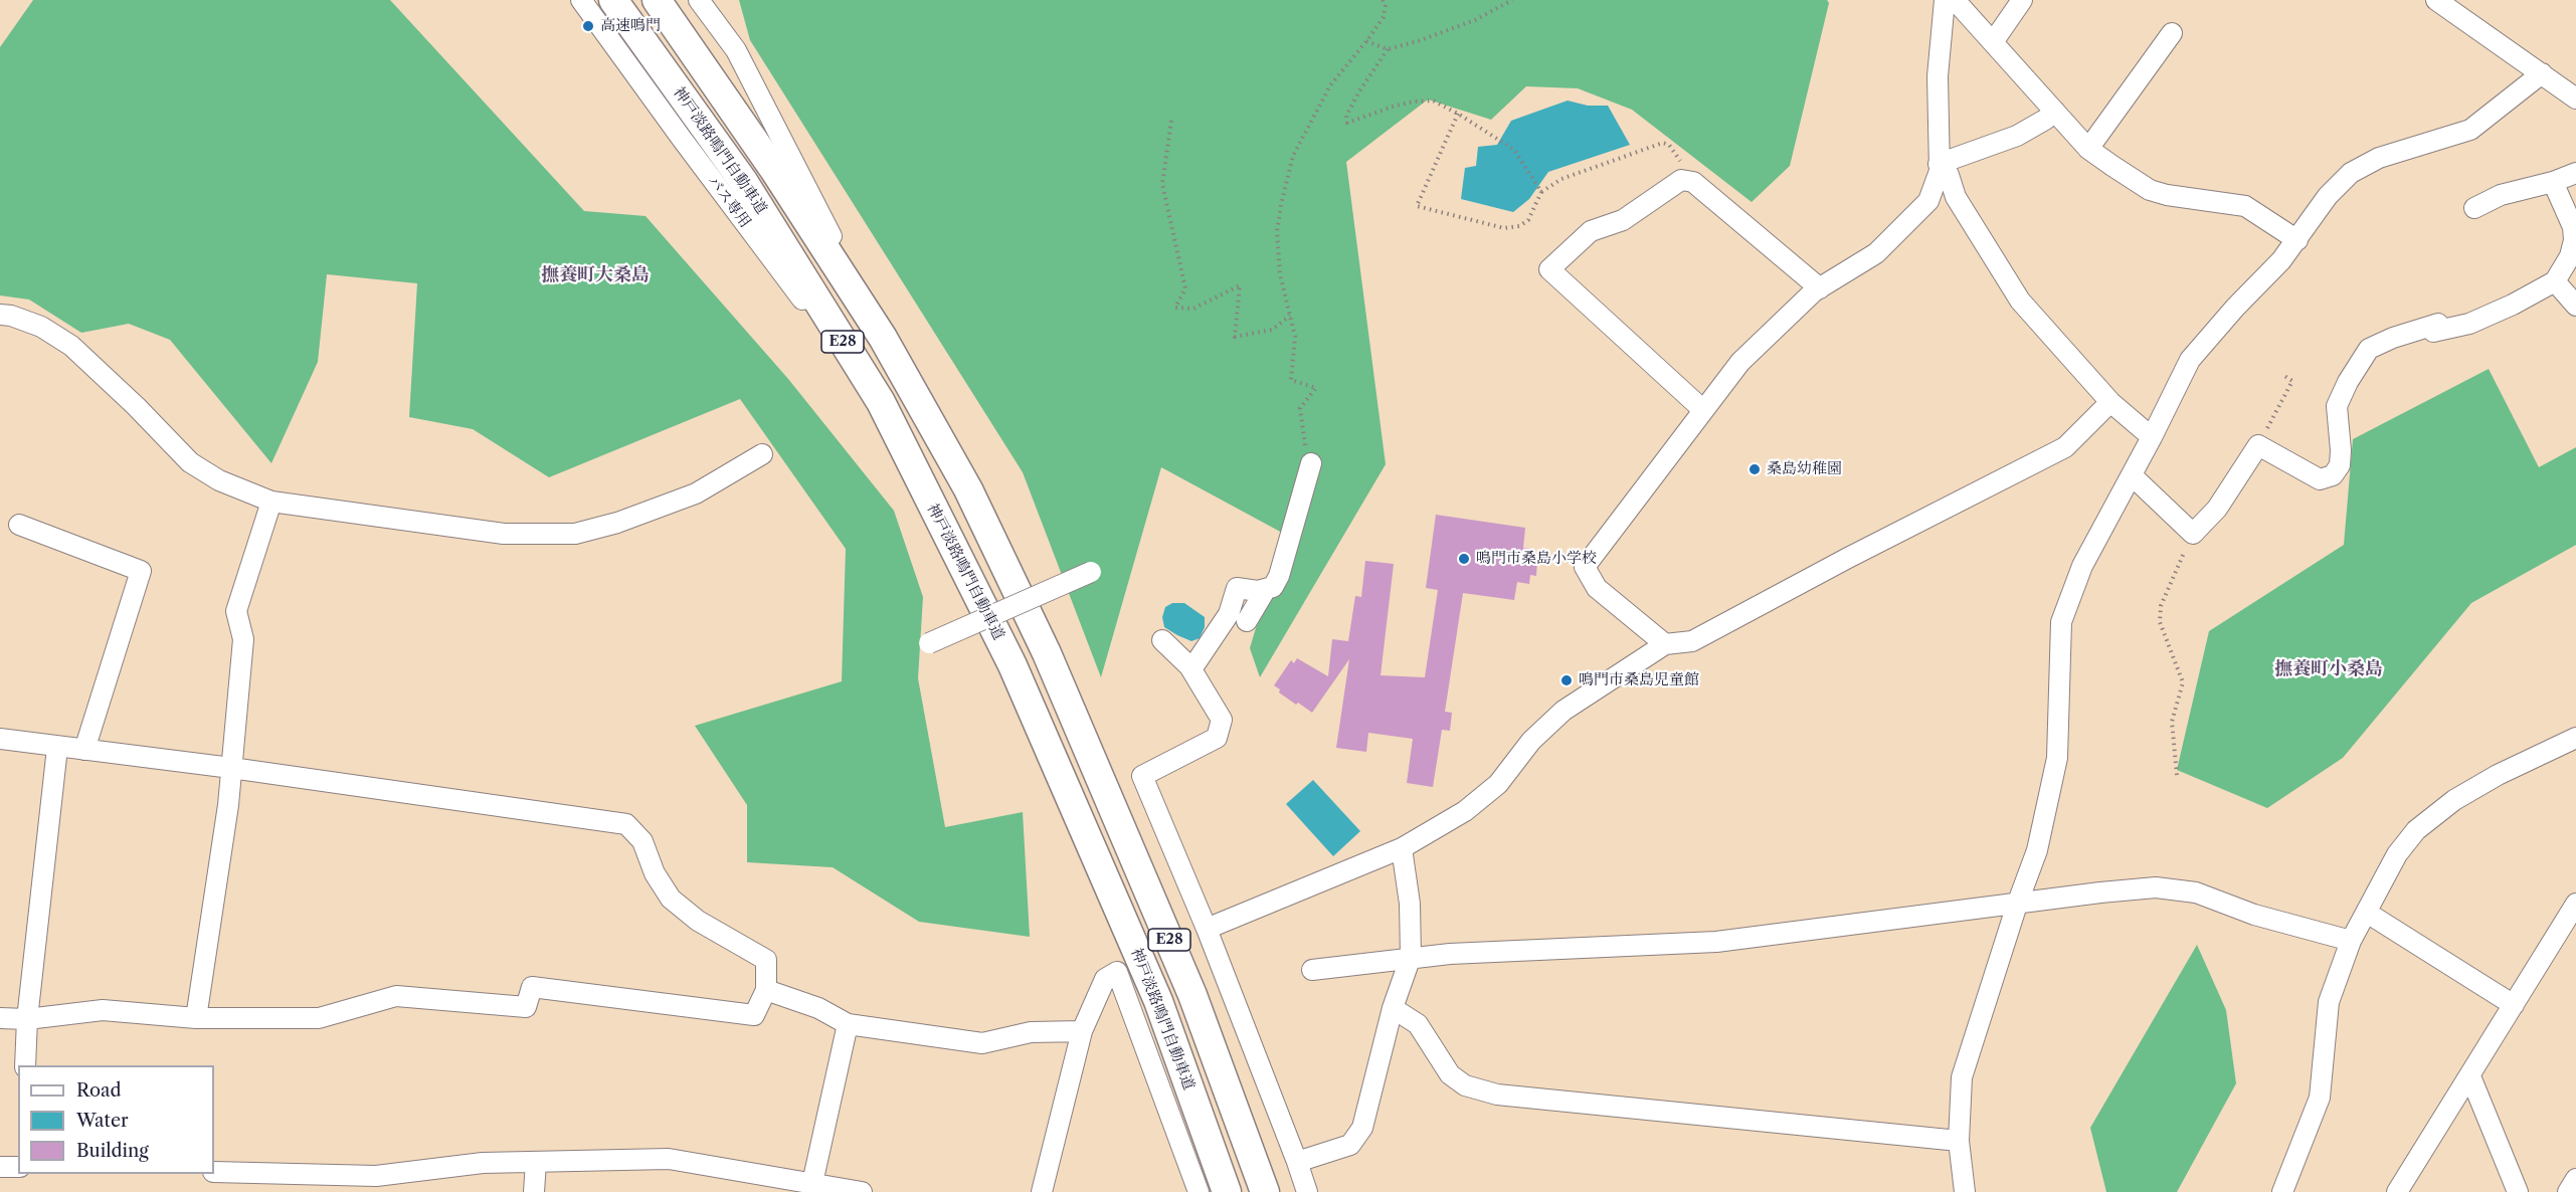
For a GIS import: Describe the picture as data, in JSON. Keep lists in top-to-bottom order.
{
  "streets": {
    "highway": ["神戸淡路鳴門自動車道", "E28"],
    "street": ["バス専用"]
  },
  "crossings": [
    ["神戸淡路鳴門自動車道", "バス専用"]
  ],
  "districts": ["撫養町大桑島", "撫養町小桑島"],
  "places": [
    "高速鳴門",
    "桑島幼稚園",
    "鳴門市桑島小学校",
    "鳴門市桑島児童館"
  ],
  "legend": ["Road", "Water", "Building"]
}
